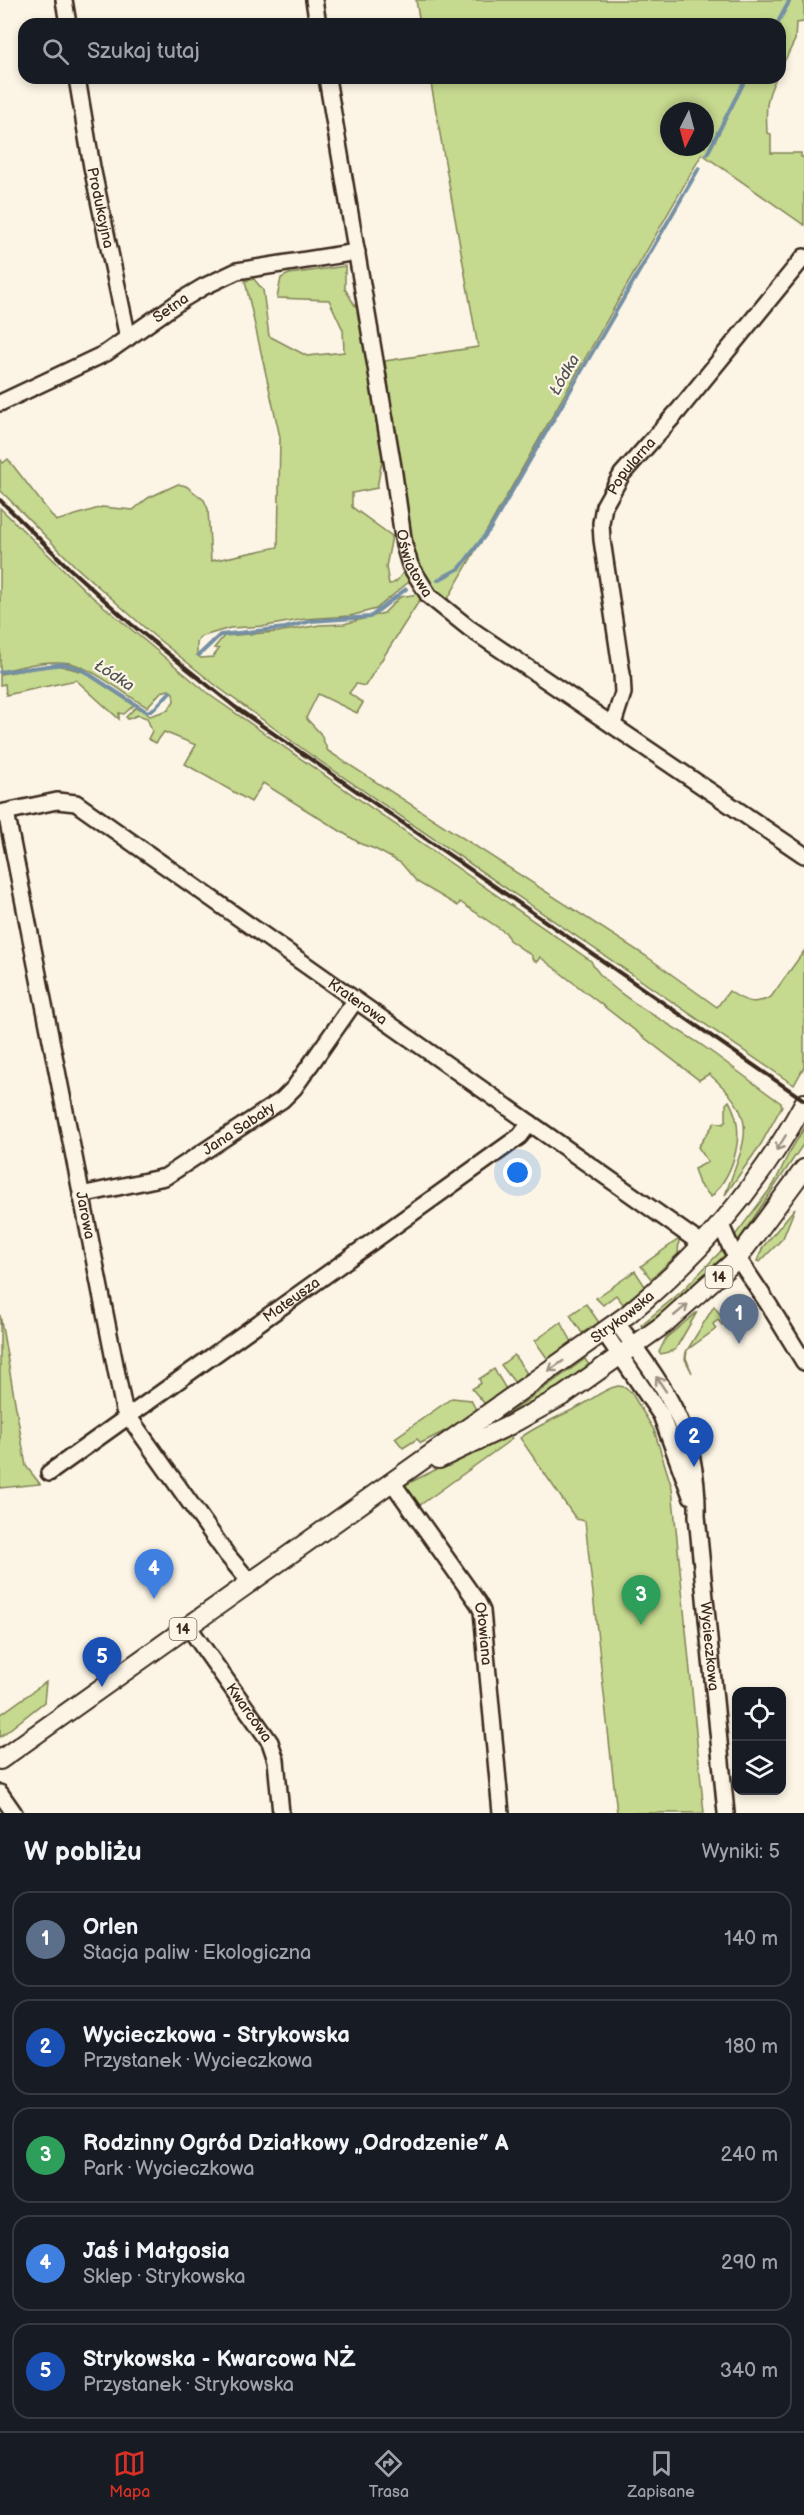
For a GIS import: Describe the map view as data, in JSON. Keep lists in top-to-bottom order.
{
  "streets": {
    "main road": ["14", "Strykowska"],
    "street": [
      "Produkcyjna",
      "Setna",
      "Popularna",
      "Oświatowa",
      "Kraterowa",
      "Jana Sabały",
      "Jarowa",
      "Mateusza",
      "Ołowiana",
      "Wycieczkowa",
      "Kwarcowa"
    ]
  },
  "crossings": [
    ["Produkcyjna", "Setna"],
    ["Setna", "Oświatowa"],
    ["Popularna", "Oświatowa"],
    ["Kraterowa", "Jana Sabały"],
    ["Kraterowa", "Jarowa"],
    ["Kraterowa", "Mateusza"],
    ["Kraterowa", "Strykowska"],
    ["Jana Sabały", "Jarowa"],
    ["Jarowa", "Mateusza"],
    ["Jarowa", "Strykowska"],
    ["Strykowska", "Ołowiana"],
    ["Strykowska", "Wycieczkowa"],
    ["Strykowska", "Kwarcowa"]
  ],
  "water": ["Łódka"],
  "north": "bottom",
  "page": {
    "search": "Szukaj tutaj",
    "pins": [
      "1",
      "2",
      "4",
      "3",
      "5"
    ],
    "heading": ["W pobliżu", "Wyniki: 5"],
    "list": [
      {
        "mark": "1",
        "name": "Orlen",
        "note": "Stacja paliw · Ekologiczna",
        "value": "140 m"
      },
      {
        "mark": "2",
        "name": "Wycieczkowa - Strykowska",
        "note": "Przystanek · Wycieczkowa",
        "value": "180 m"
      },
      {
        "mark": "3",
        "name": "Rodzinny Ogród Działkowy „Odrodzenie” A",
        "note": "Park · Wycieczkowa",
        "value": "240 m"
      },
      {
        "mark": "4",
        "name": "Jaś i Małgosia",
        "note": "Sklep · Strykowska",
        "value": "290 m"
      },
      {
        "mark": "5",
        "name": "Strykowska - Kwarcowa NŻ",
        "note": "Przystanek · Strykowska",
        "value": "340 m"
      }
    ],
    "nav": ["Mapa", "Trasa", "Zapisane"]
  }
}
